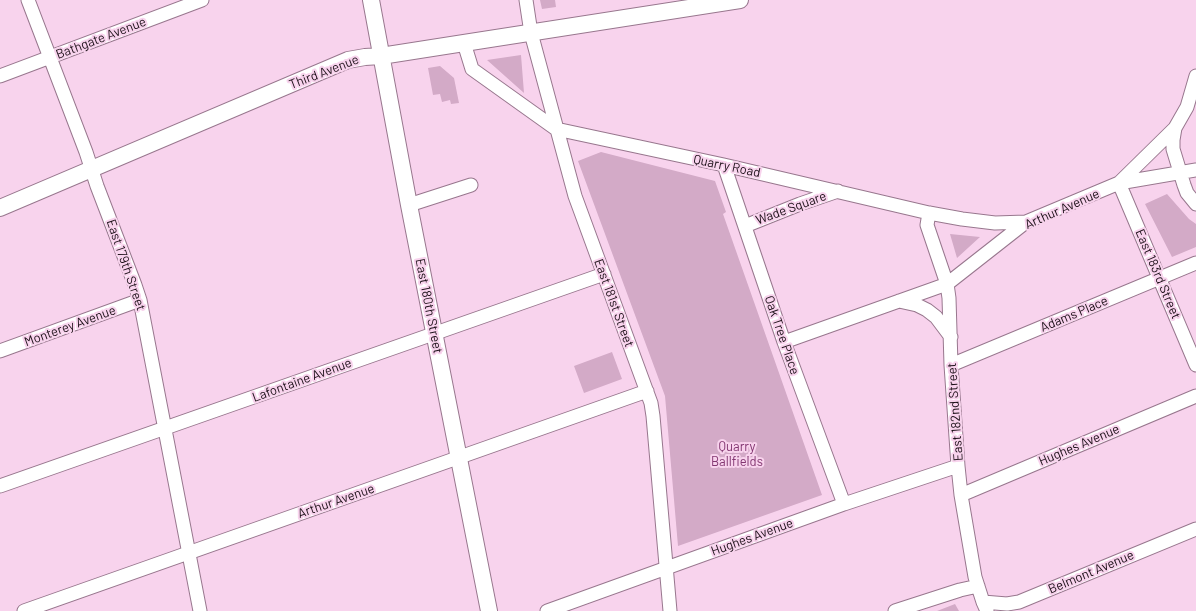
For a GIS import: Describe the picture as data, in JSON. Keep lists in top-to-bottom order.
{
  "streets": {
    "main road": ["Third Avenue", "East 180th Street"],
    "street": [
      "Bathgate Avenue",
      "Quarry Road",
      "Wade Square",
      "Arthur Avenue",
      "East 179th Street",
      "East 183rd Street",
      "East 181st Street",
      "Adams Place",
      "Monterey Avenue",
      "Oak Tree Place",
      "Lafontaine Avenue",
      "East 182nd Street",
      "Hughes Avenue",
      "Belmont Avenue"
    ]
  },
  "crossings": [
    ["Bathgate Avenue", "East 179th Street"],
    ["Third Avenue", "Quarry Road"],
    ["Third Avenue", "East 179th Street"],
    ["Third Avenue", "East 181st Street"],
    ["Third Avenue", "East 180th Street"],
    ["Quarry Road", "Wade Square"],
    ["Quarry Road", "Arthur Avenue"],
    ["Quarry Road", "East 181st Street"],
    ["Quarry Road", "Oak Tree Place"],
    ["Quarry Road", "East 182nd Street"],
    ["Wade Square", "Oak Tree Place"],
    ["Arthur Avenue", "East 179th Street"],
    ["Arthur Avenue", "East 183rd Street"],
    ["Arthur Avenue", "East 181st Street"],
    ["Arthur Avenue", "East 180th Street"],
    ["Arthur Avenue", "Oak Tree Place"],
    ["Arthur Avenue", "East 182nd Street"],
    ["East 179th Street", "Monterey Avenue"],
    ["East 179th Street", "Lafontaine Avenue"],
    ["East 183rd Street", "Adams Place"],
    ["East 181st Street", "Lafontaine Avenue"],
    ["East 181st Street", "Hughes Avenue"],
    ["East 180th Street", "Lafontaine Avenue"],
    ["Adams Place", "East 182nd Street"],
    ["Oak Tree Place", "Hughes Avenue"],
    ["East 182nd Street", "Hughes Avenue"],
    ["East 182nd Street", "Belmont Avenue"]
  ],
  "parks": ["Quarry Ballfields"]
}
